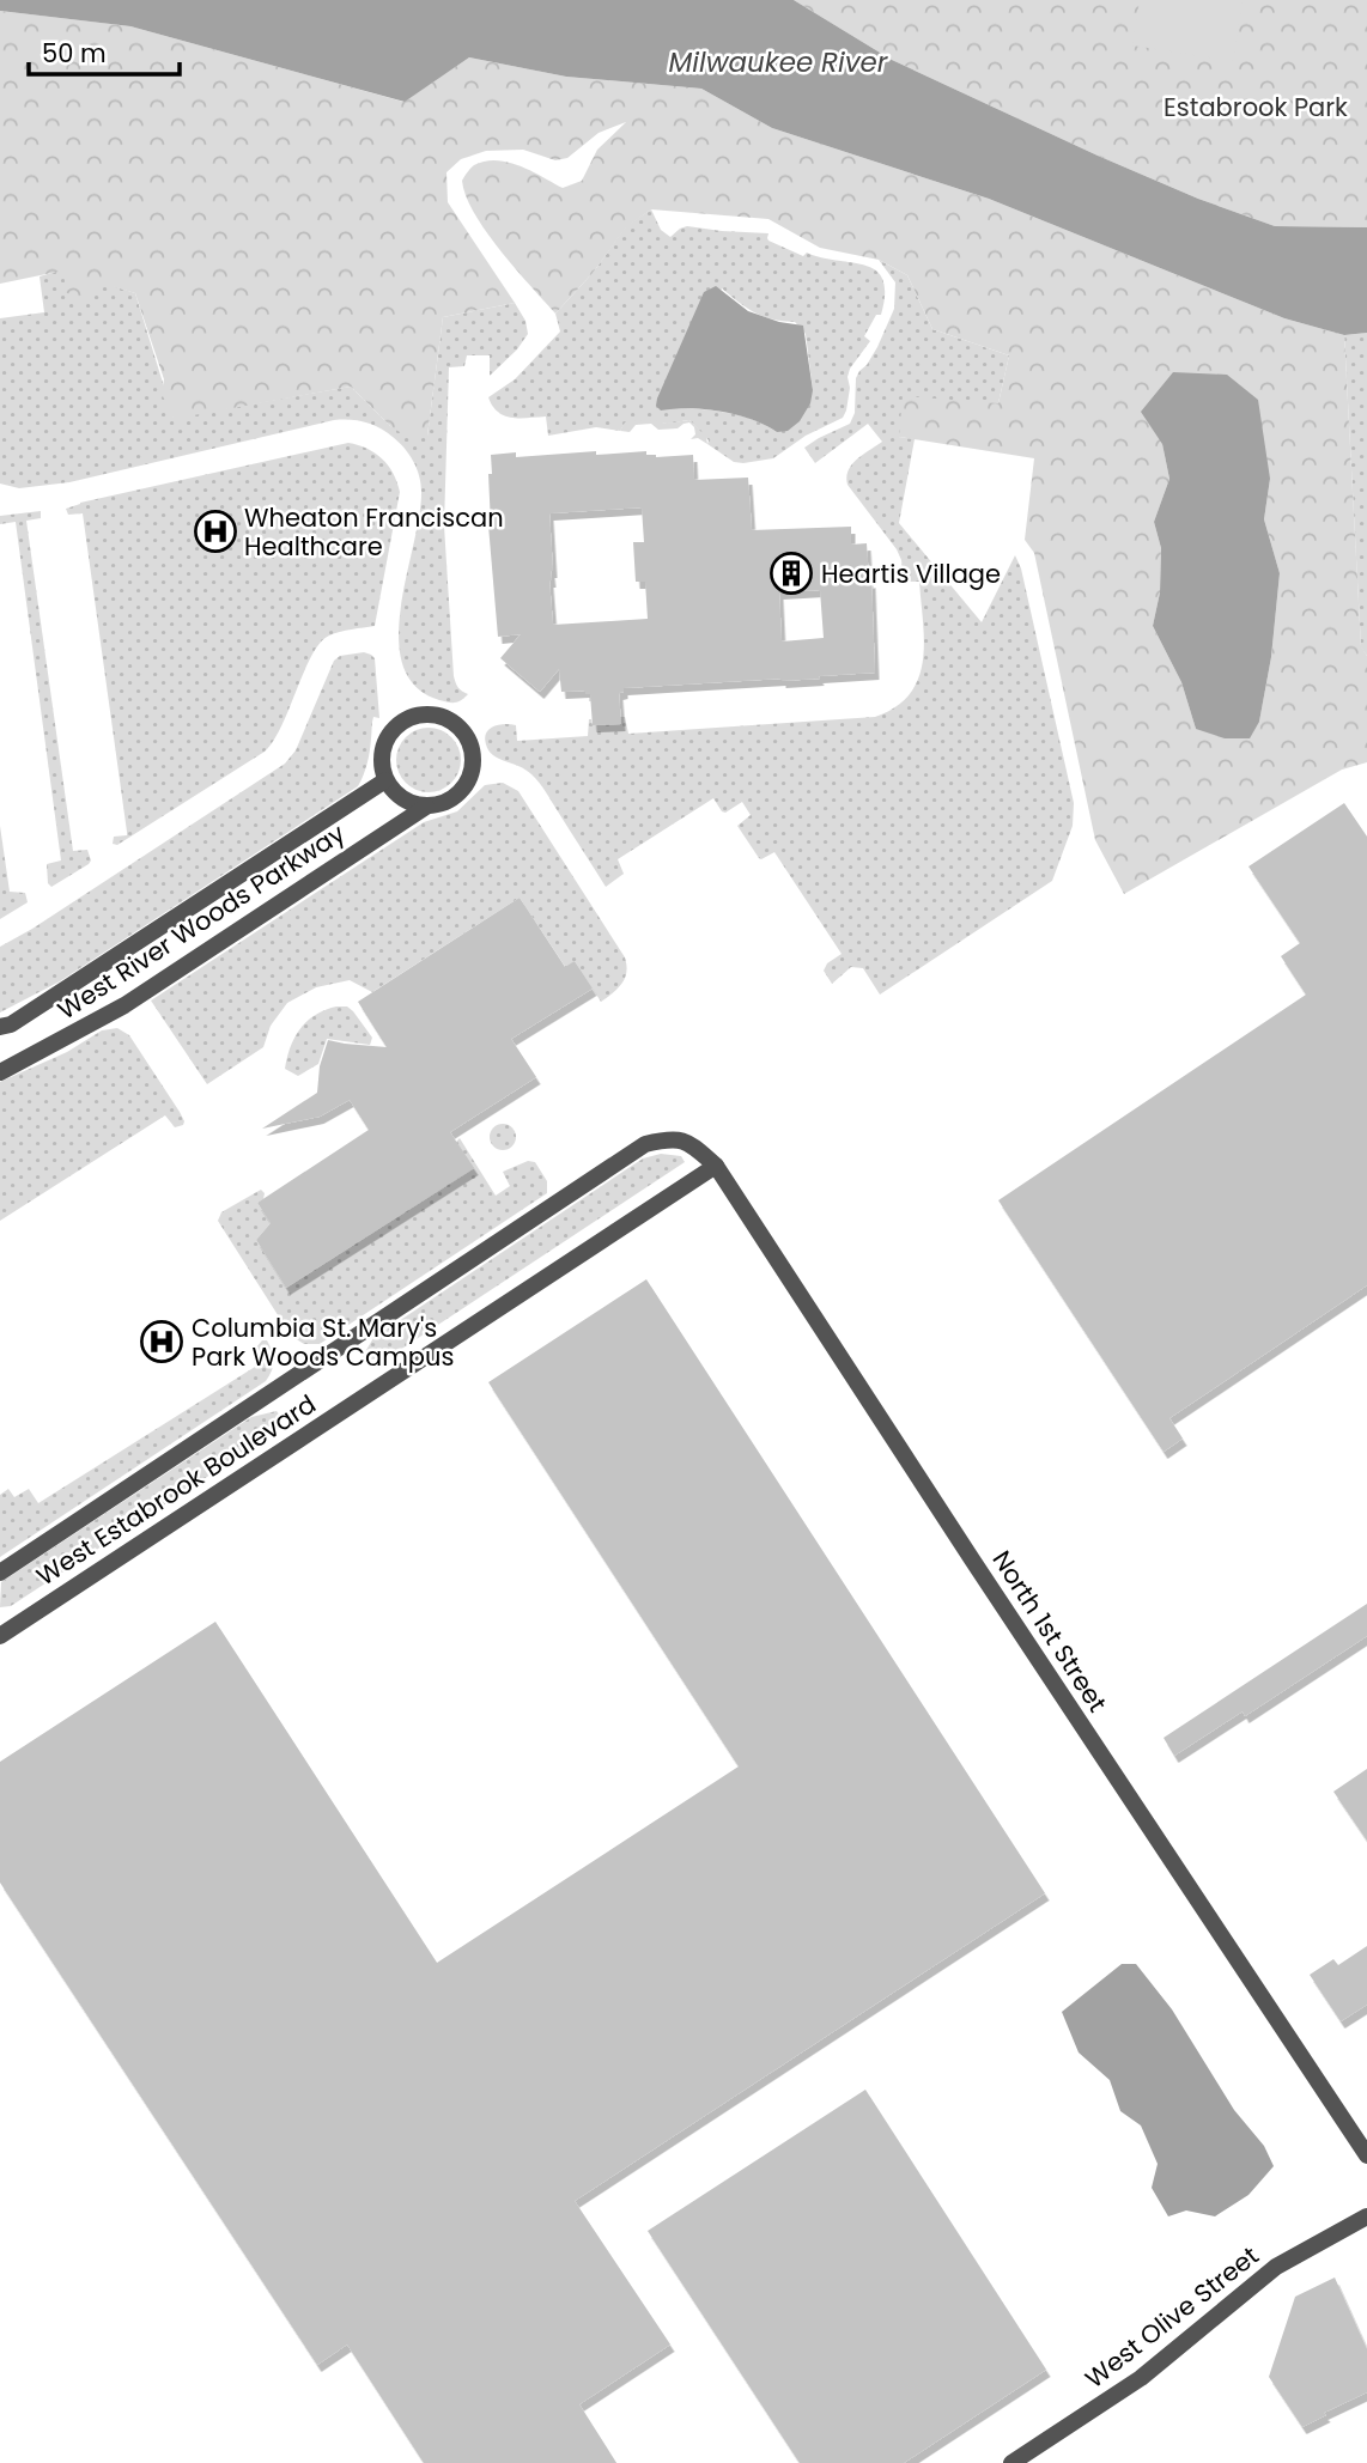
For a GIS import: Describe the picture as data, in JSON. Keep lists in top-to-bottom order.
{
  "streets": {
    "street": [
      "West River Woods Parkway",
      "West Estabrook Boulevard",
      "North 1st Street",
      "West Olive Street"
    ]
  },
  "crossings": [
    ["West Estabrook Boulevard", "North 1st Street"]
  ],
  "water": ["Milwaukee River"],
  "parks": ["Estabrook Park"],
  "places": {
    "hospital": ["Wheaton Franciscan Healthcare", "Columbia St. Mary's Park Woods Campus"],
    "building": ["Heartis Village"]
  },
  "scale_bar": "50 m"
}
